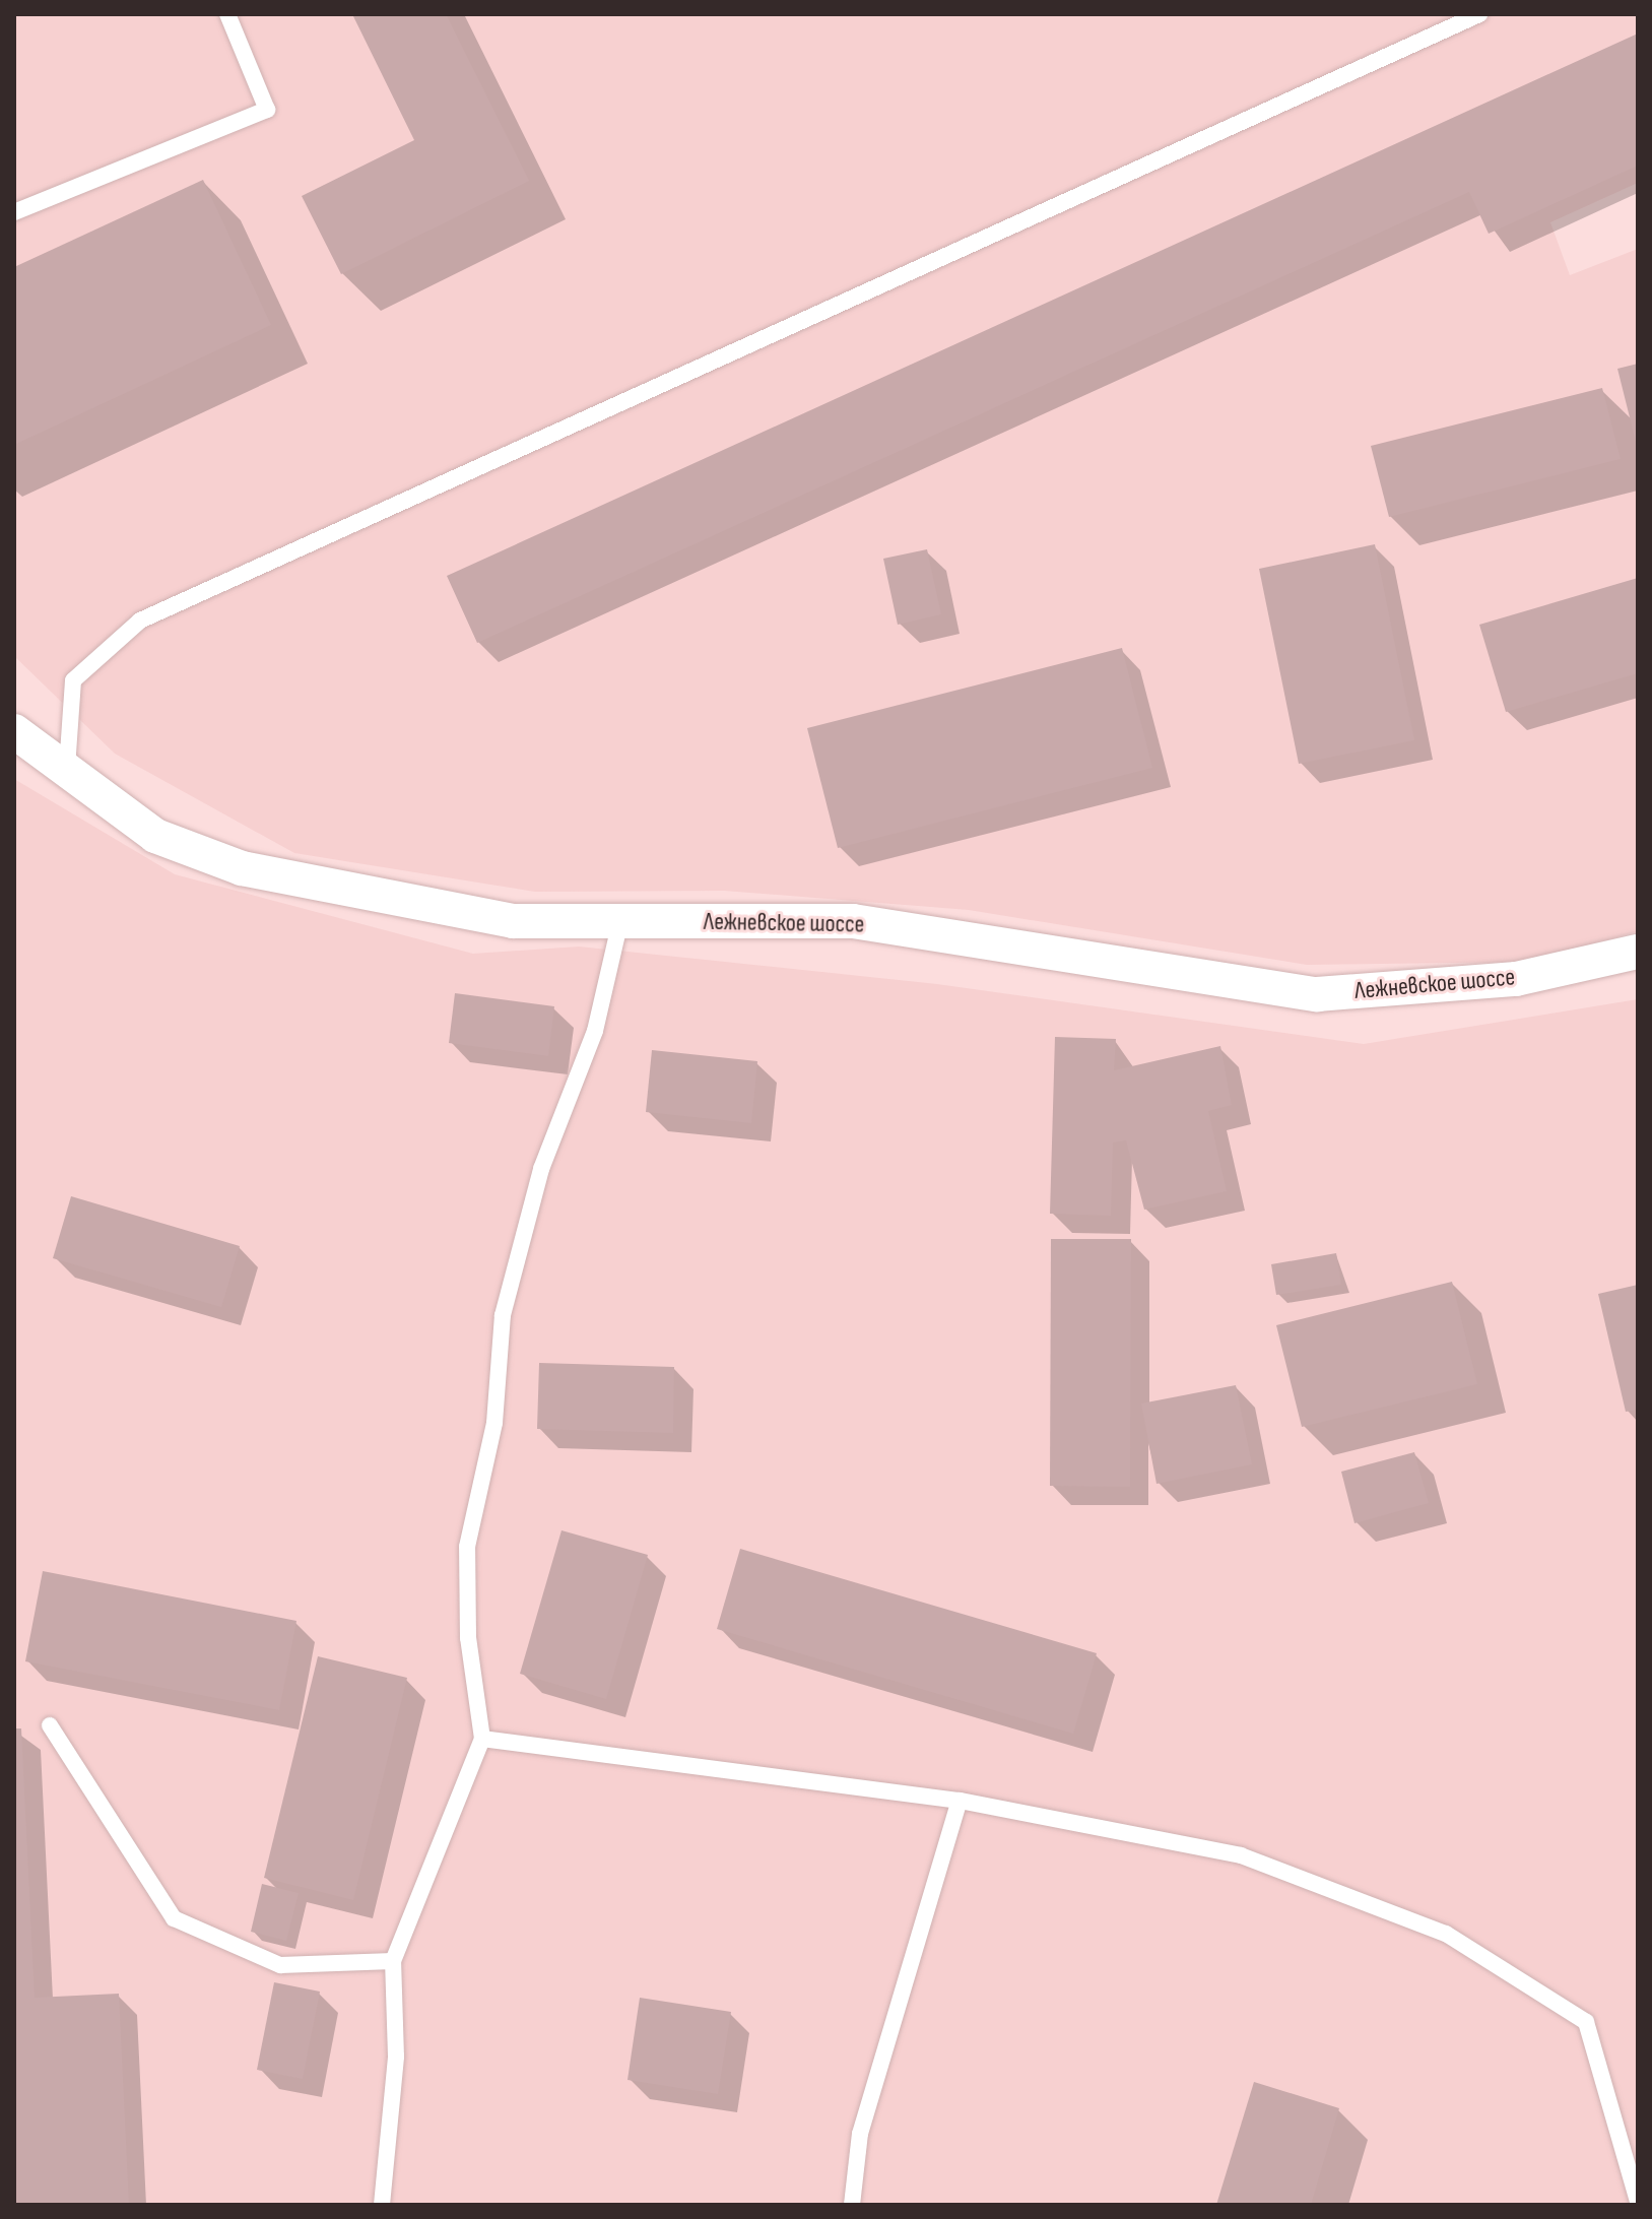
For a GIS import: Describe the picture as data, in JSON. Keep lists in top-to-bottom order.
{
  "streets": {
    "street": ["Лежневское шоссе"]
  }
}
